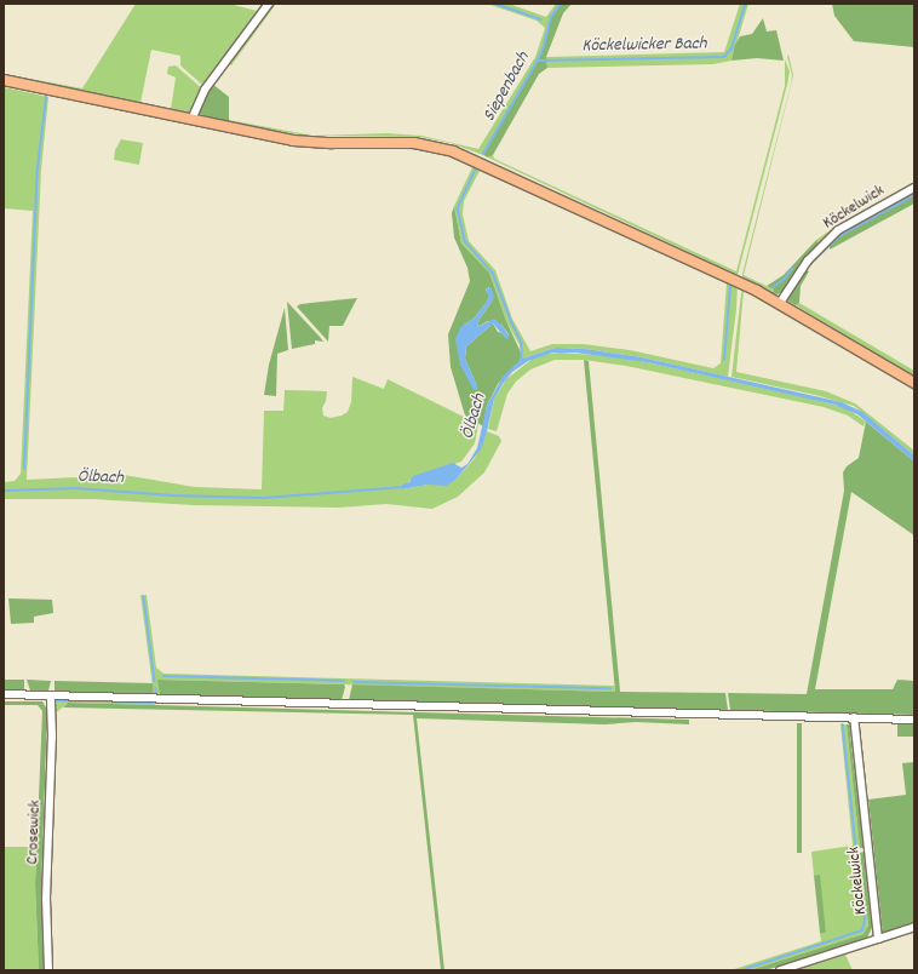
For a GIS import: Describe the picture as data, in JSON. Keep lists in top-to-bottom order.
{
  "streets": {
    "street": ["Köckelwick", "Crosewick"]
  },
  "water": ["Köckelwicker Bach", "Siepenbach", "Ölbach"]
}
